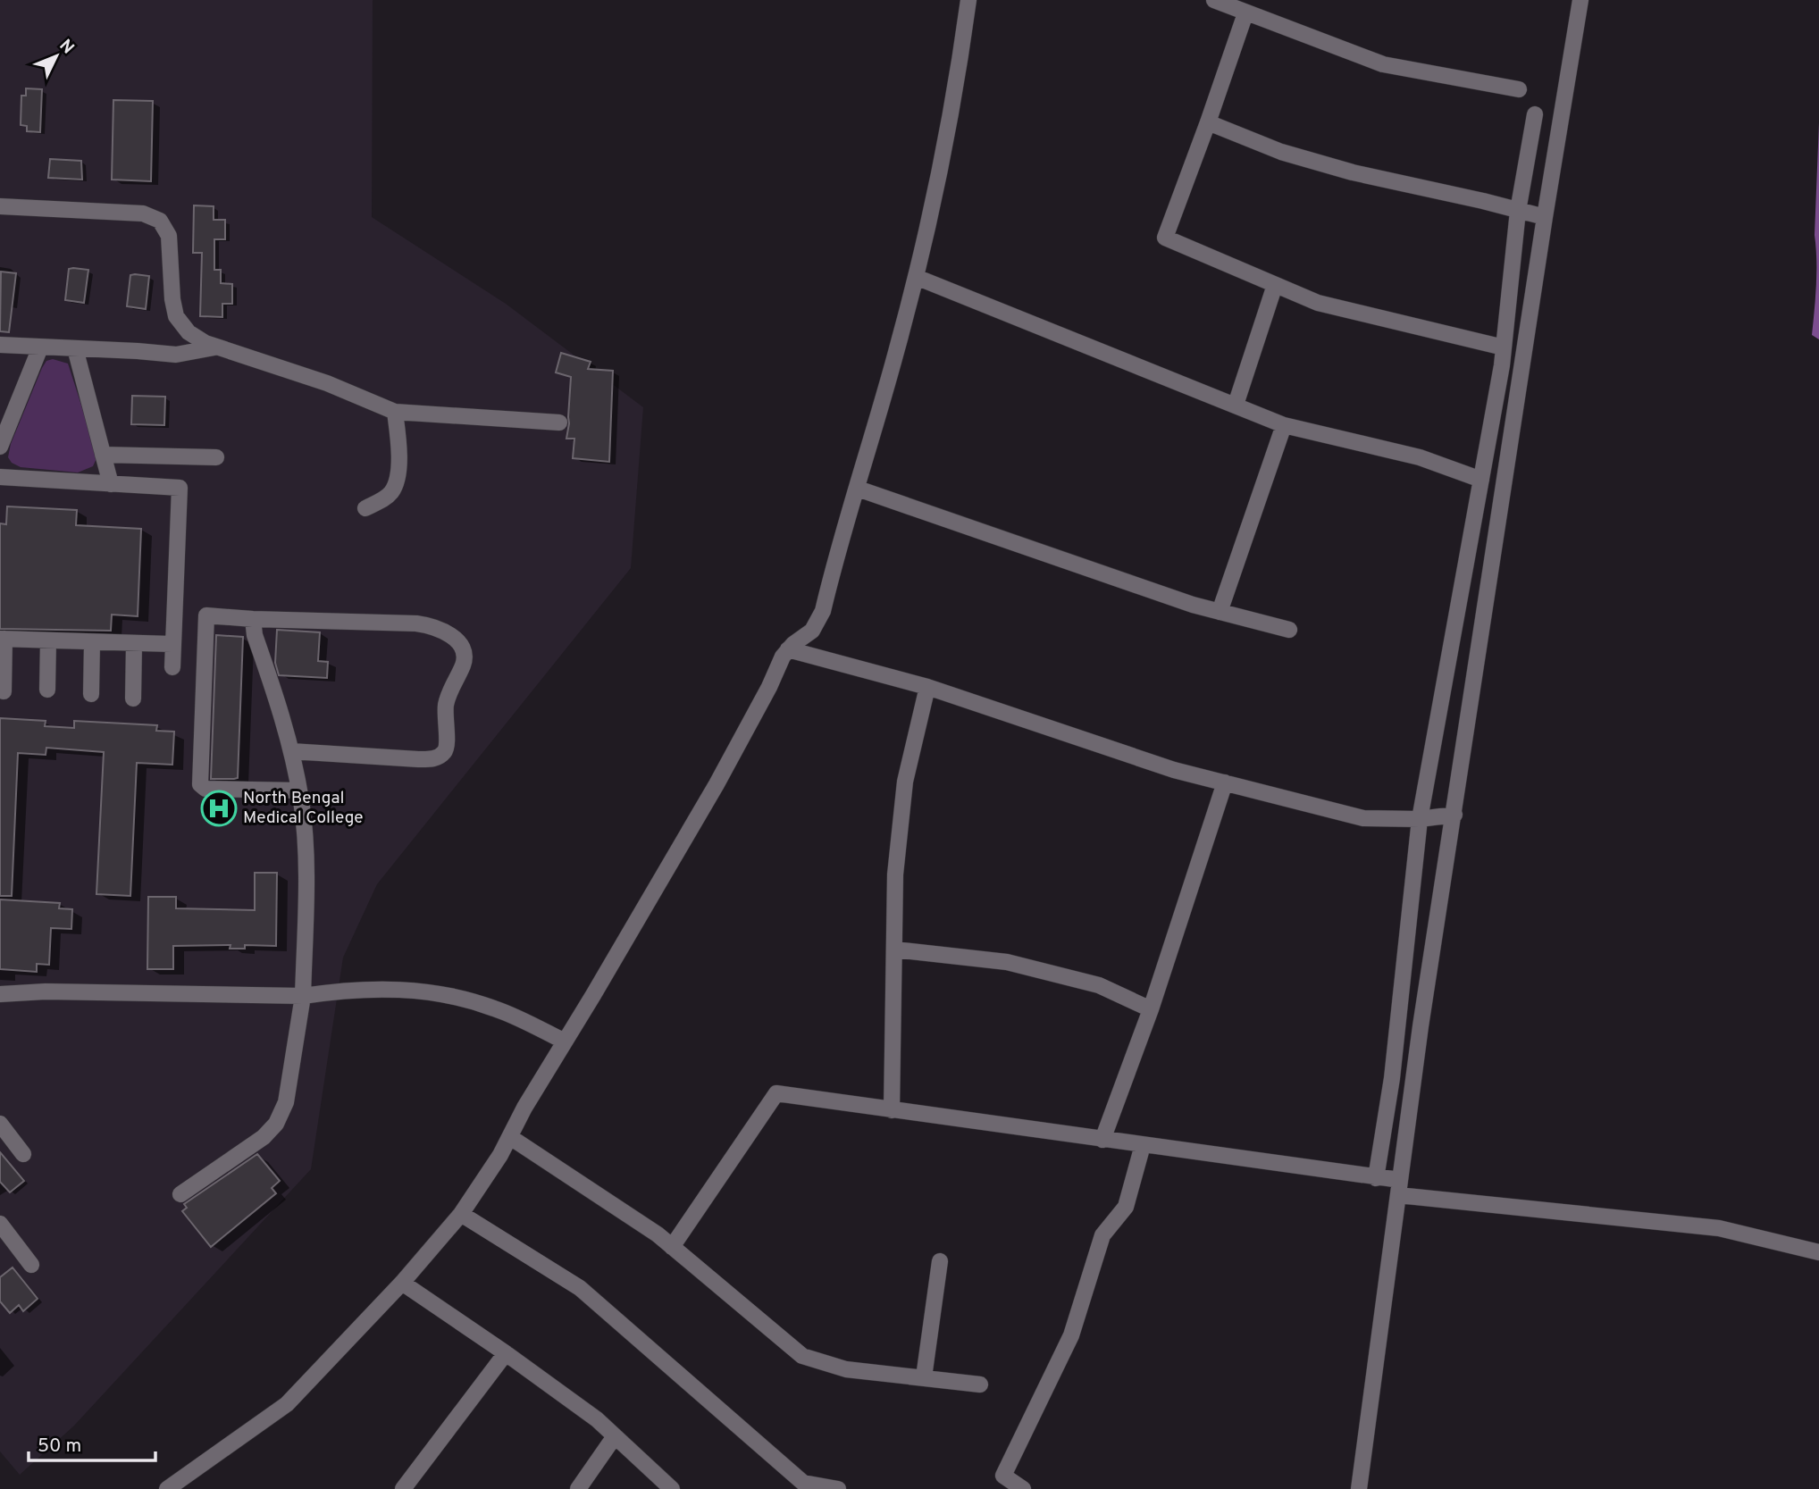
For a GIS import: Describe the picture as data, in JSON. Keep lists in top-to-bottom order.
{
  "places": {
    "hospital": ["North Bengal Medical College"]
  },
  "scale_bar": "50 m",
  "north": "top right"
}
